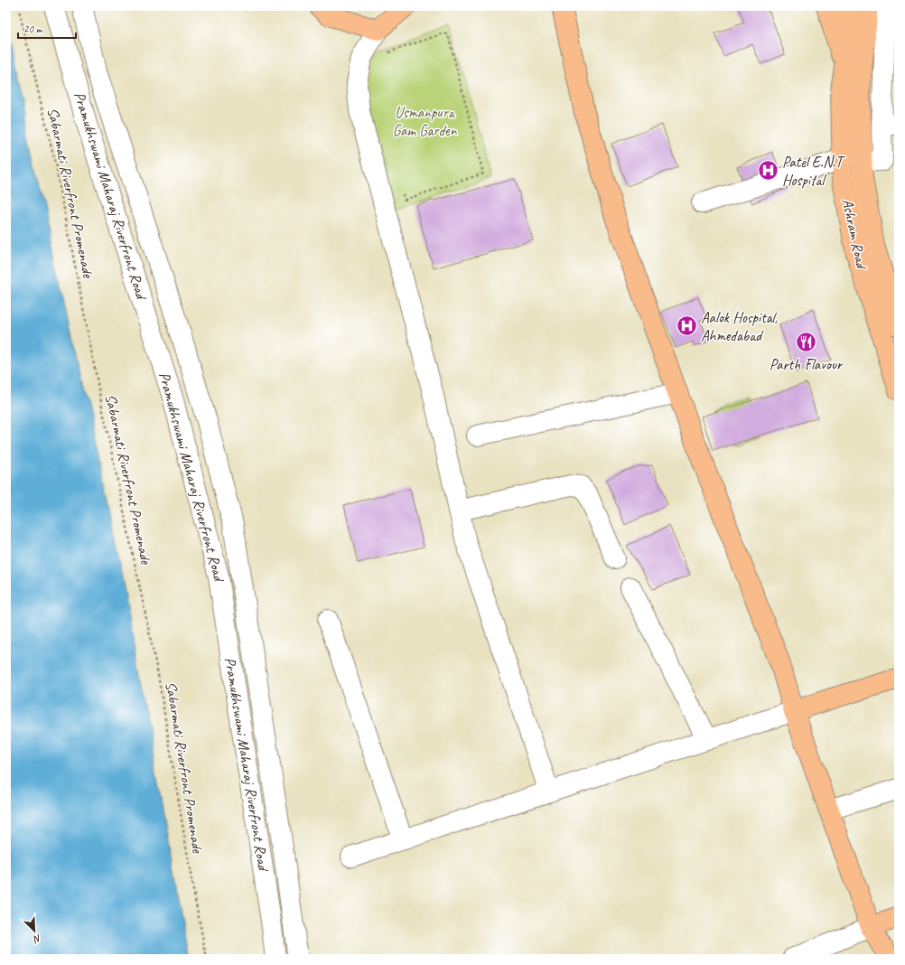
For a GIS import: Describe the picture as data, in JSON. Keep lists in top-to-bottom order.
{
  "streets": {
    "main road": ["Ashram Road"],
    "street": ["Pramukhswami Maharaj Riverfront Road"],
    "path": ["Sabarmati Riverfront Promenade"]
  },
  "parks": ["Usmanpura Gam Garden"],
  "places": {
    "hospital": ["Patel E.N.T Hospital", "Aalok Hospital, Ahmedabad"],
    "restaurant": ["Parth Flavour"]
  },
  "scale_bar": "20 m",
  "north": "bottom right"
}
